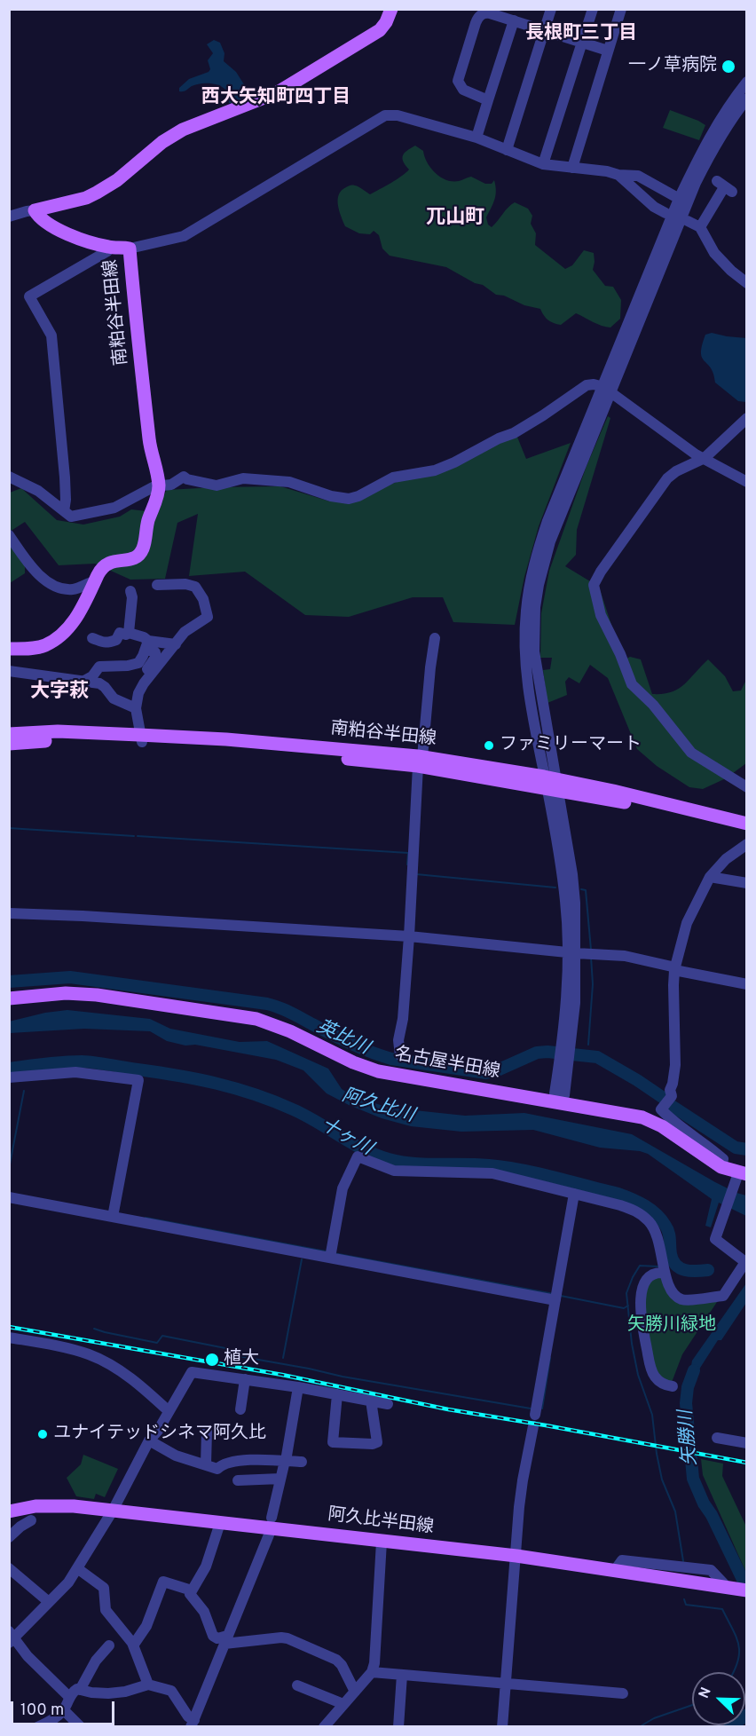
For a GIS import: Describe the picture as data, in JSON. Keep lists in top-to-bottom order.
{
  "streets": {
    "main road": ["南粕谷半田線", "名古屋半田線", "阿久比半田線"]
  },
  "districts": [
    "長根町三丁目",
    "西大矢知町四丁目",
    "兀山町",
    "大字萩"
  ],
  "water": [
    "英比川",
    "阿久比川",
    "十ヶ川",
    "矢勝川"
  ],
  "parks": ["矢勝川緑地"],
  "places": [
    "一ノ草病院",
    "ファミリーマート",
    "植大",
    "ユナイテッドシネマ阿久比"
  ],
  "scale_bar": "100 m",
  "north": "top left"
}
